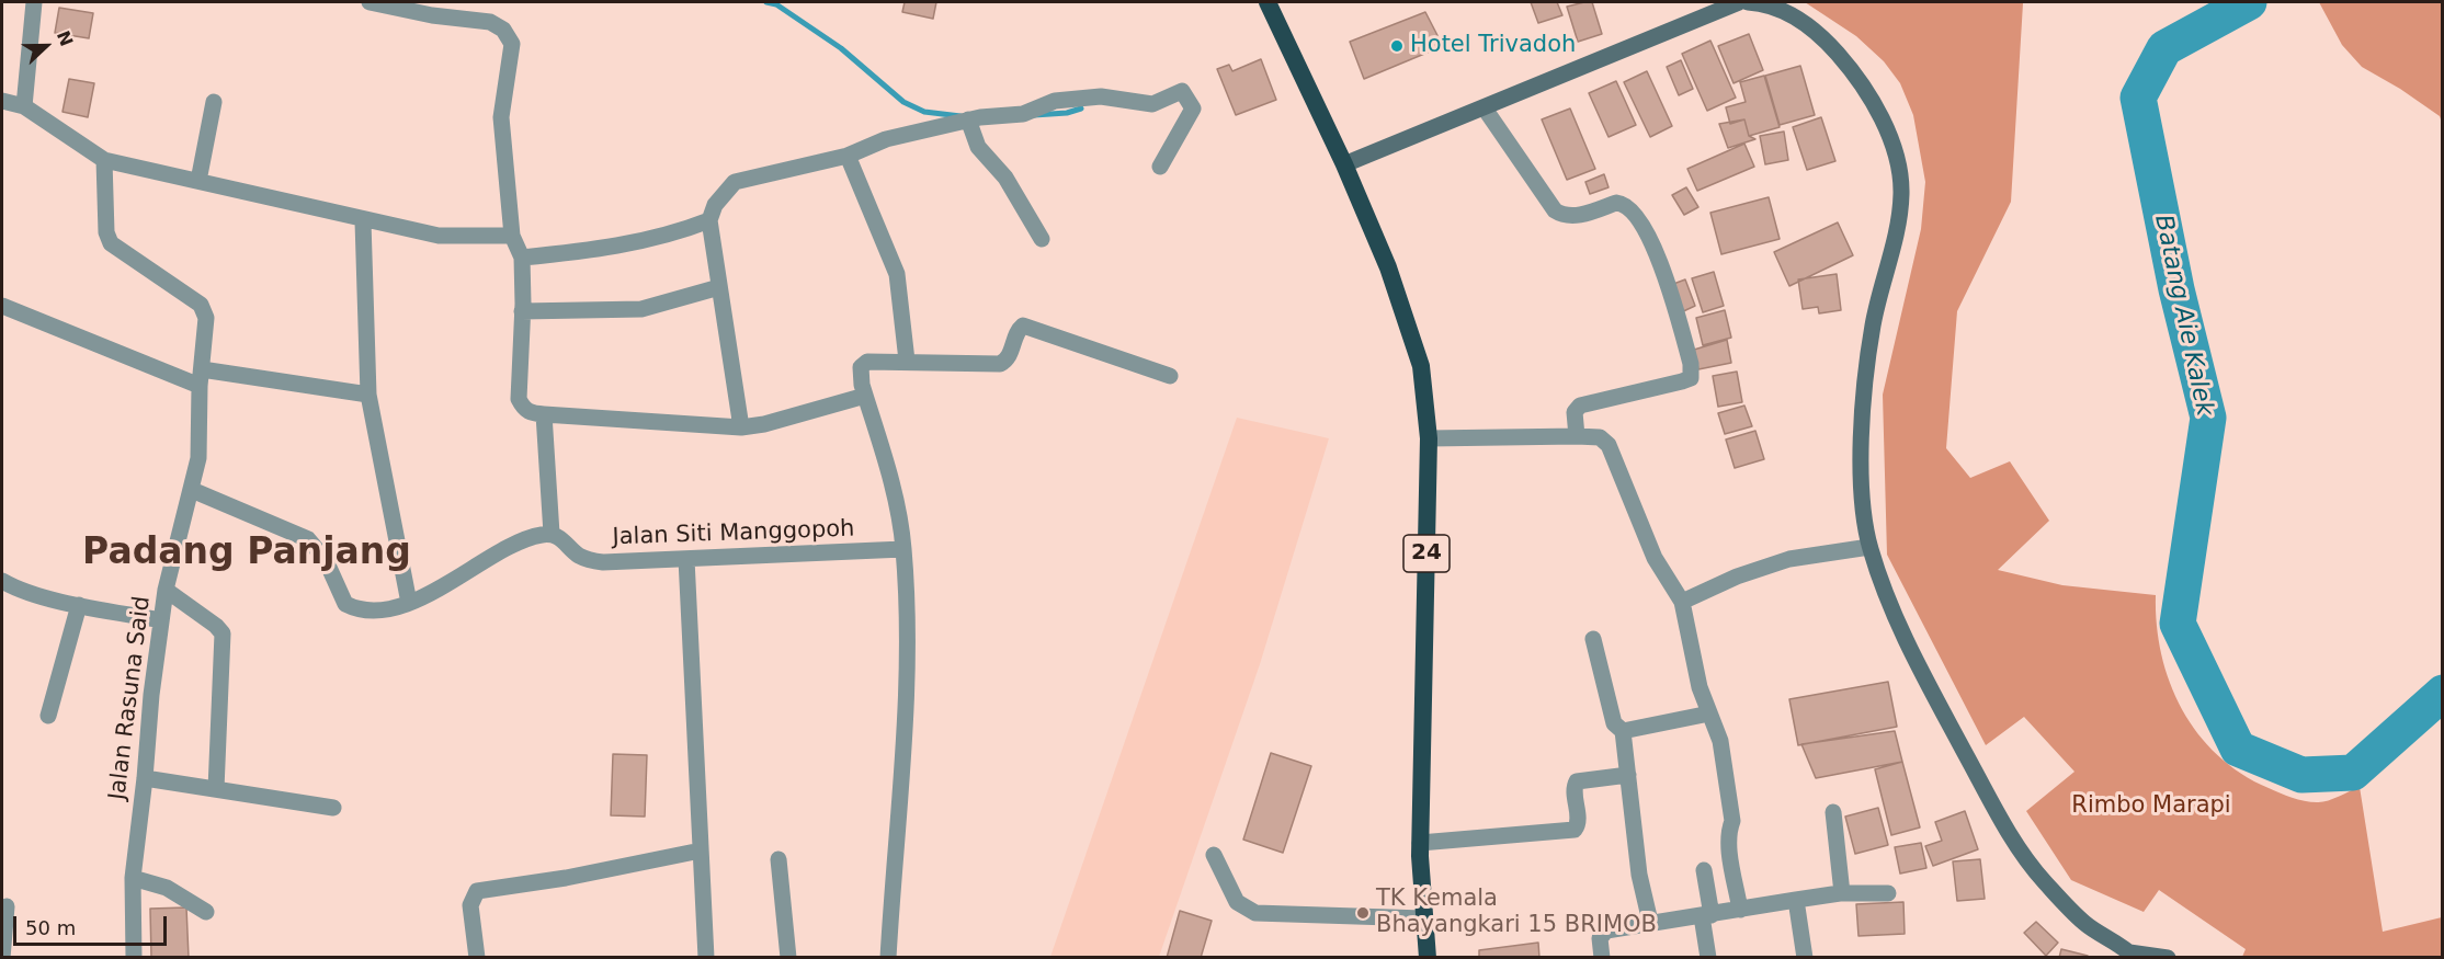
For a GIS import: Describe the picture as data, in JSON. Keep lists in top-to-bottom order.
{
  "streets": {
    "highway": ["24"],
    "street": ["Jalan Siti Manggopoh", "Jalan Rasuna Said"]
  },
  "districts": ["Padang Panjang"],
  "water": ["Batang Aie Kalek"],
  "parks": ["Rimbo Marapi"],
  "places": ["Hotel Trivadoh", "TK Kemala Bhayangkari 15 BRIMOB"],
  "scale_bar": "50 m",
  "north": "right"
}
